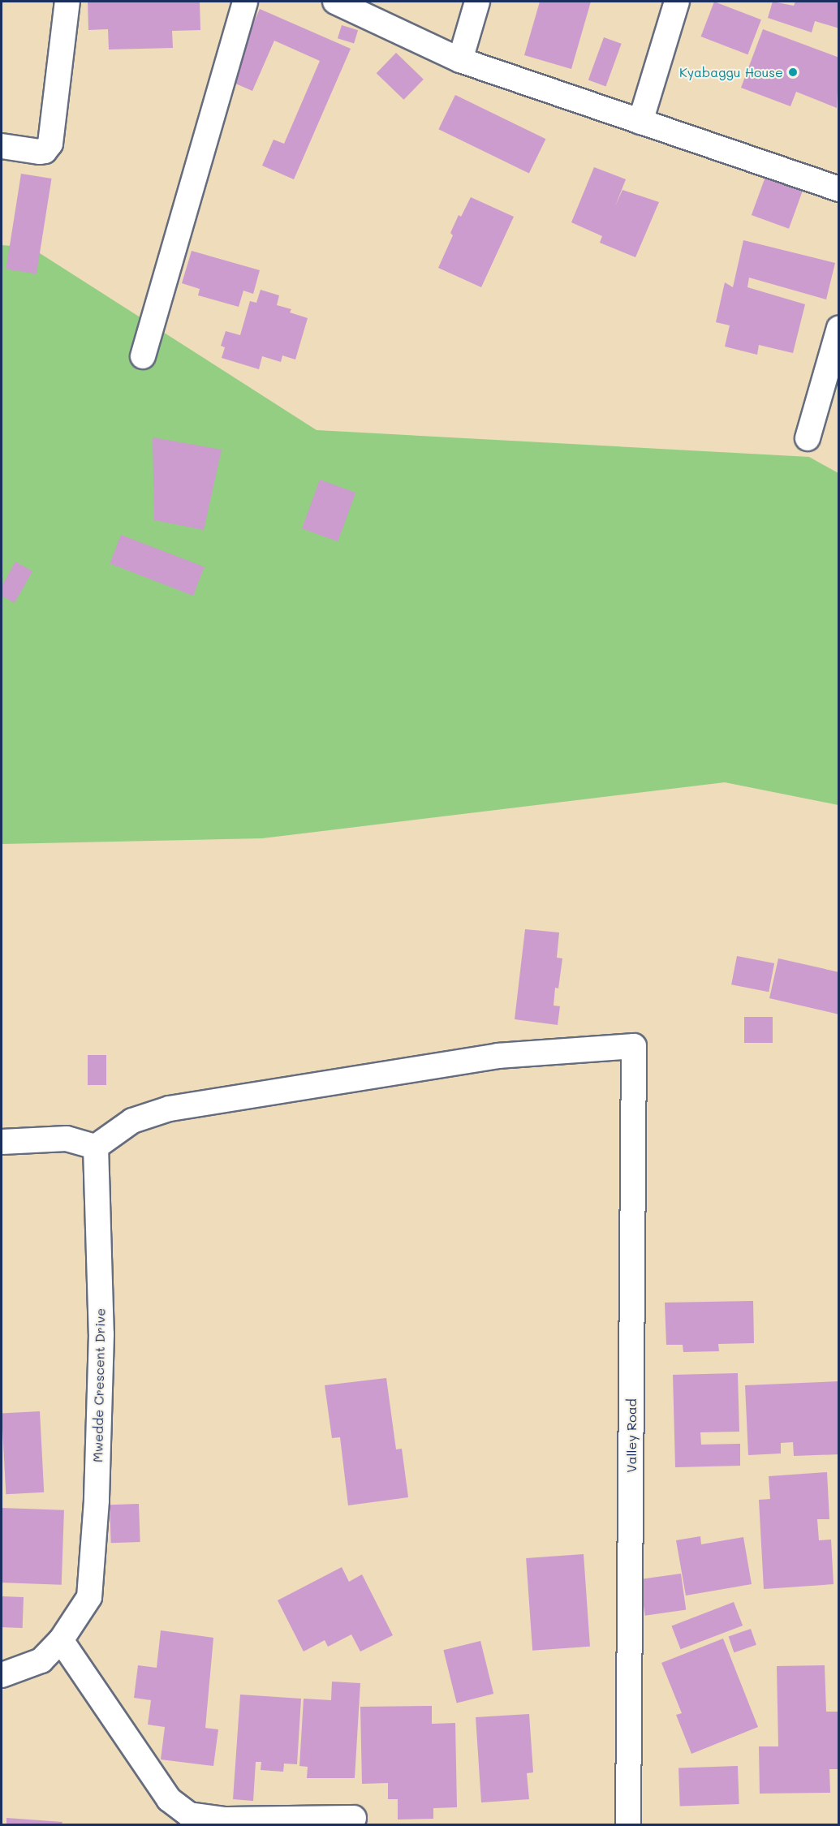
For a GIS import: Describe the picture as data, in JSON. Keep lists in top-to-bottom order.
{
  "streets": {
    "street": ["Mwedde Crescent Drive", "Valley Road"]
  },
  "crossings": [
    ["Mwedde Crescent Drive", "Valley Road"]
  ],
  "places": ["Kyabaggu House"]
}
